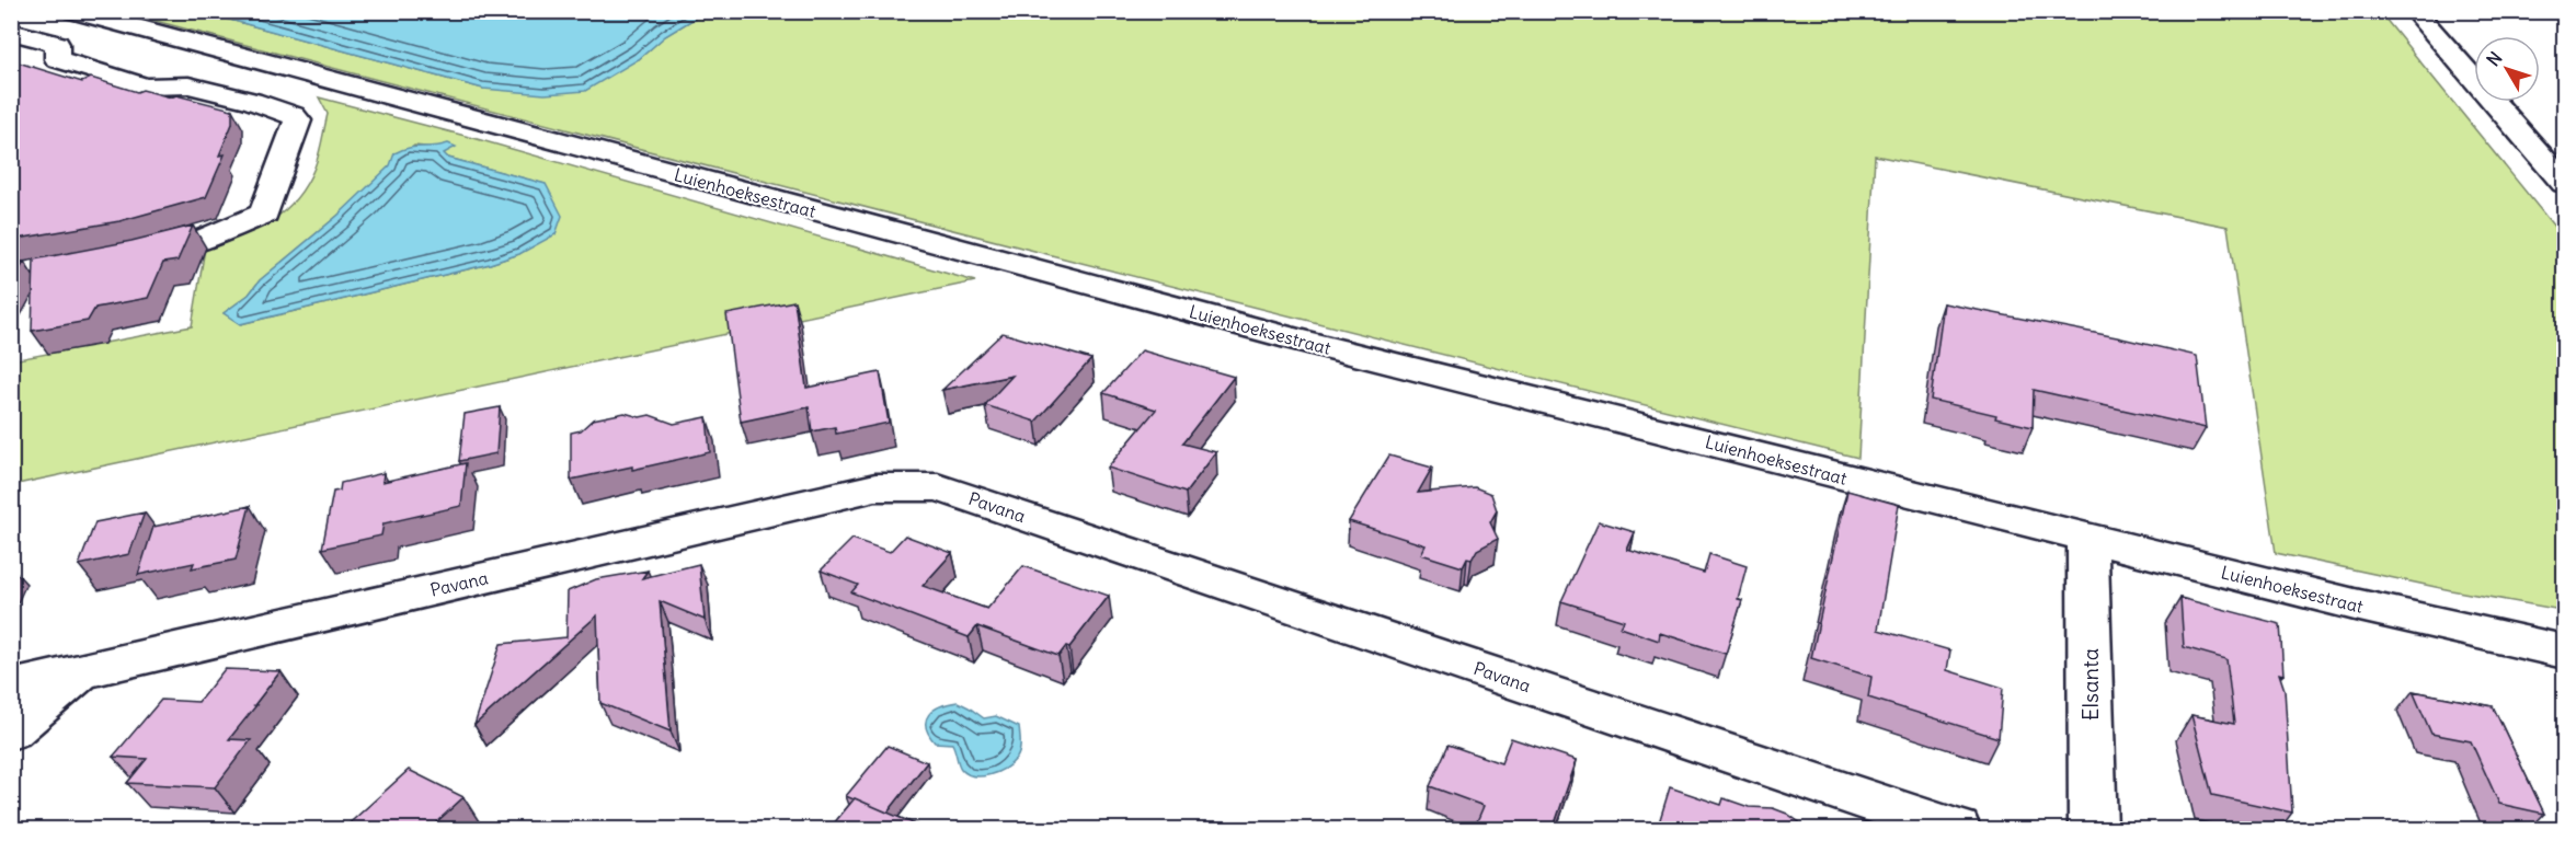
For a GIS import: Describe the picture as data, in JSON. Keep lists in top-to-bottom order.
{
  "streets": {
    "street": ["Luienhoeksestraat", "Pavana", "Elsanta"]
  },
  "crossings": [
    ["Luienhoeksestraat", "Elsanta"]
  ],
  "north": "top left"
}
